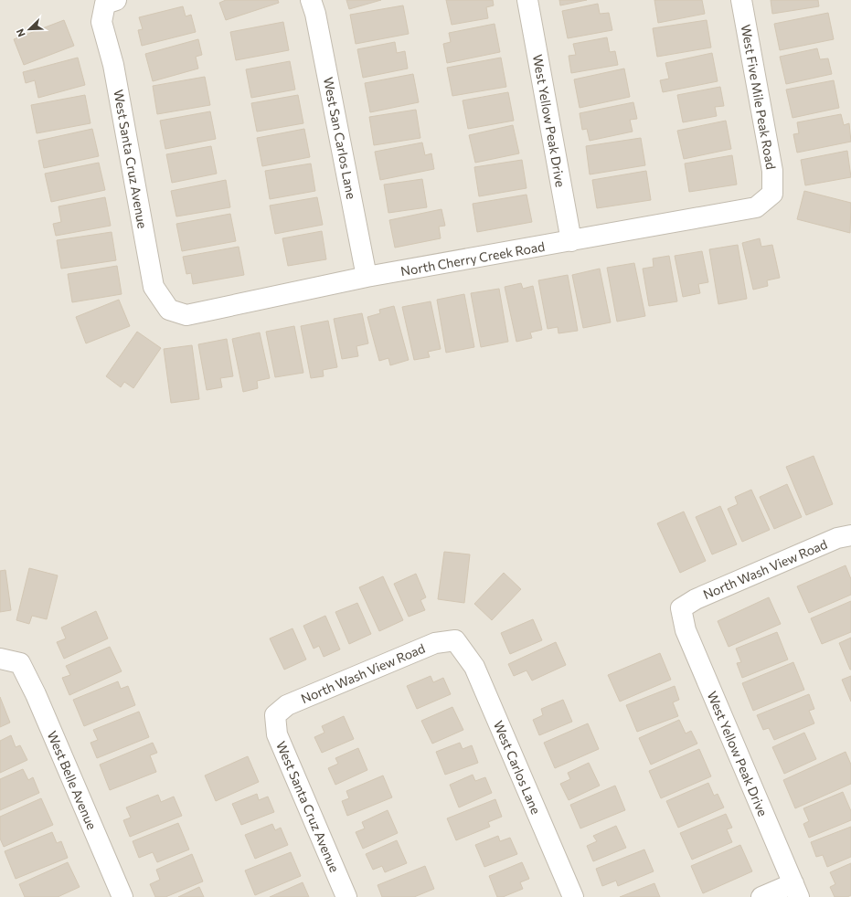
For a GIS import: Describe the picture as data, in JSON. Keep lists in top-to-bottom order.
{
  "streets": {
    "street": [
      "West Five Mile Peak Road",
      "West Yellow Peak Drive",
      "West San Carlos Lane",
      "West Santa Cruz Avenue",
      "North Cherry Creek Road",
      "North Wash View Road",
      "West Carlos Lane",
      "West Belle Avenue"
    ]
  },
  "crossings": [
    ["West Five Mile Peak Road", "North Cherry Creek Road"],
    ["West Yellow Peak Drive", "North Cherry Creek Road"],
    ["West Yellow Peak Drive", "North Wash View Road"],
    ["West San Carlos Lane", "North Cherry Creek Road"],
    ["West Santa Cruz Avenue", "North Cherry Creek Road"],
    ["West Santa Cruz Avenue", "North Wash View Road"],
    ["North Wash View Road", "West Carlos Lane"]
  ],
  "north": "bottom left"
}
